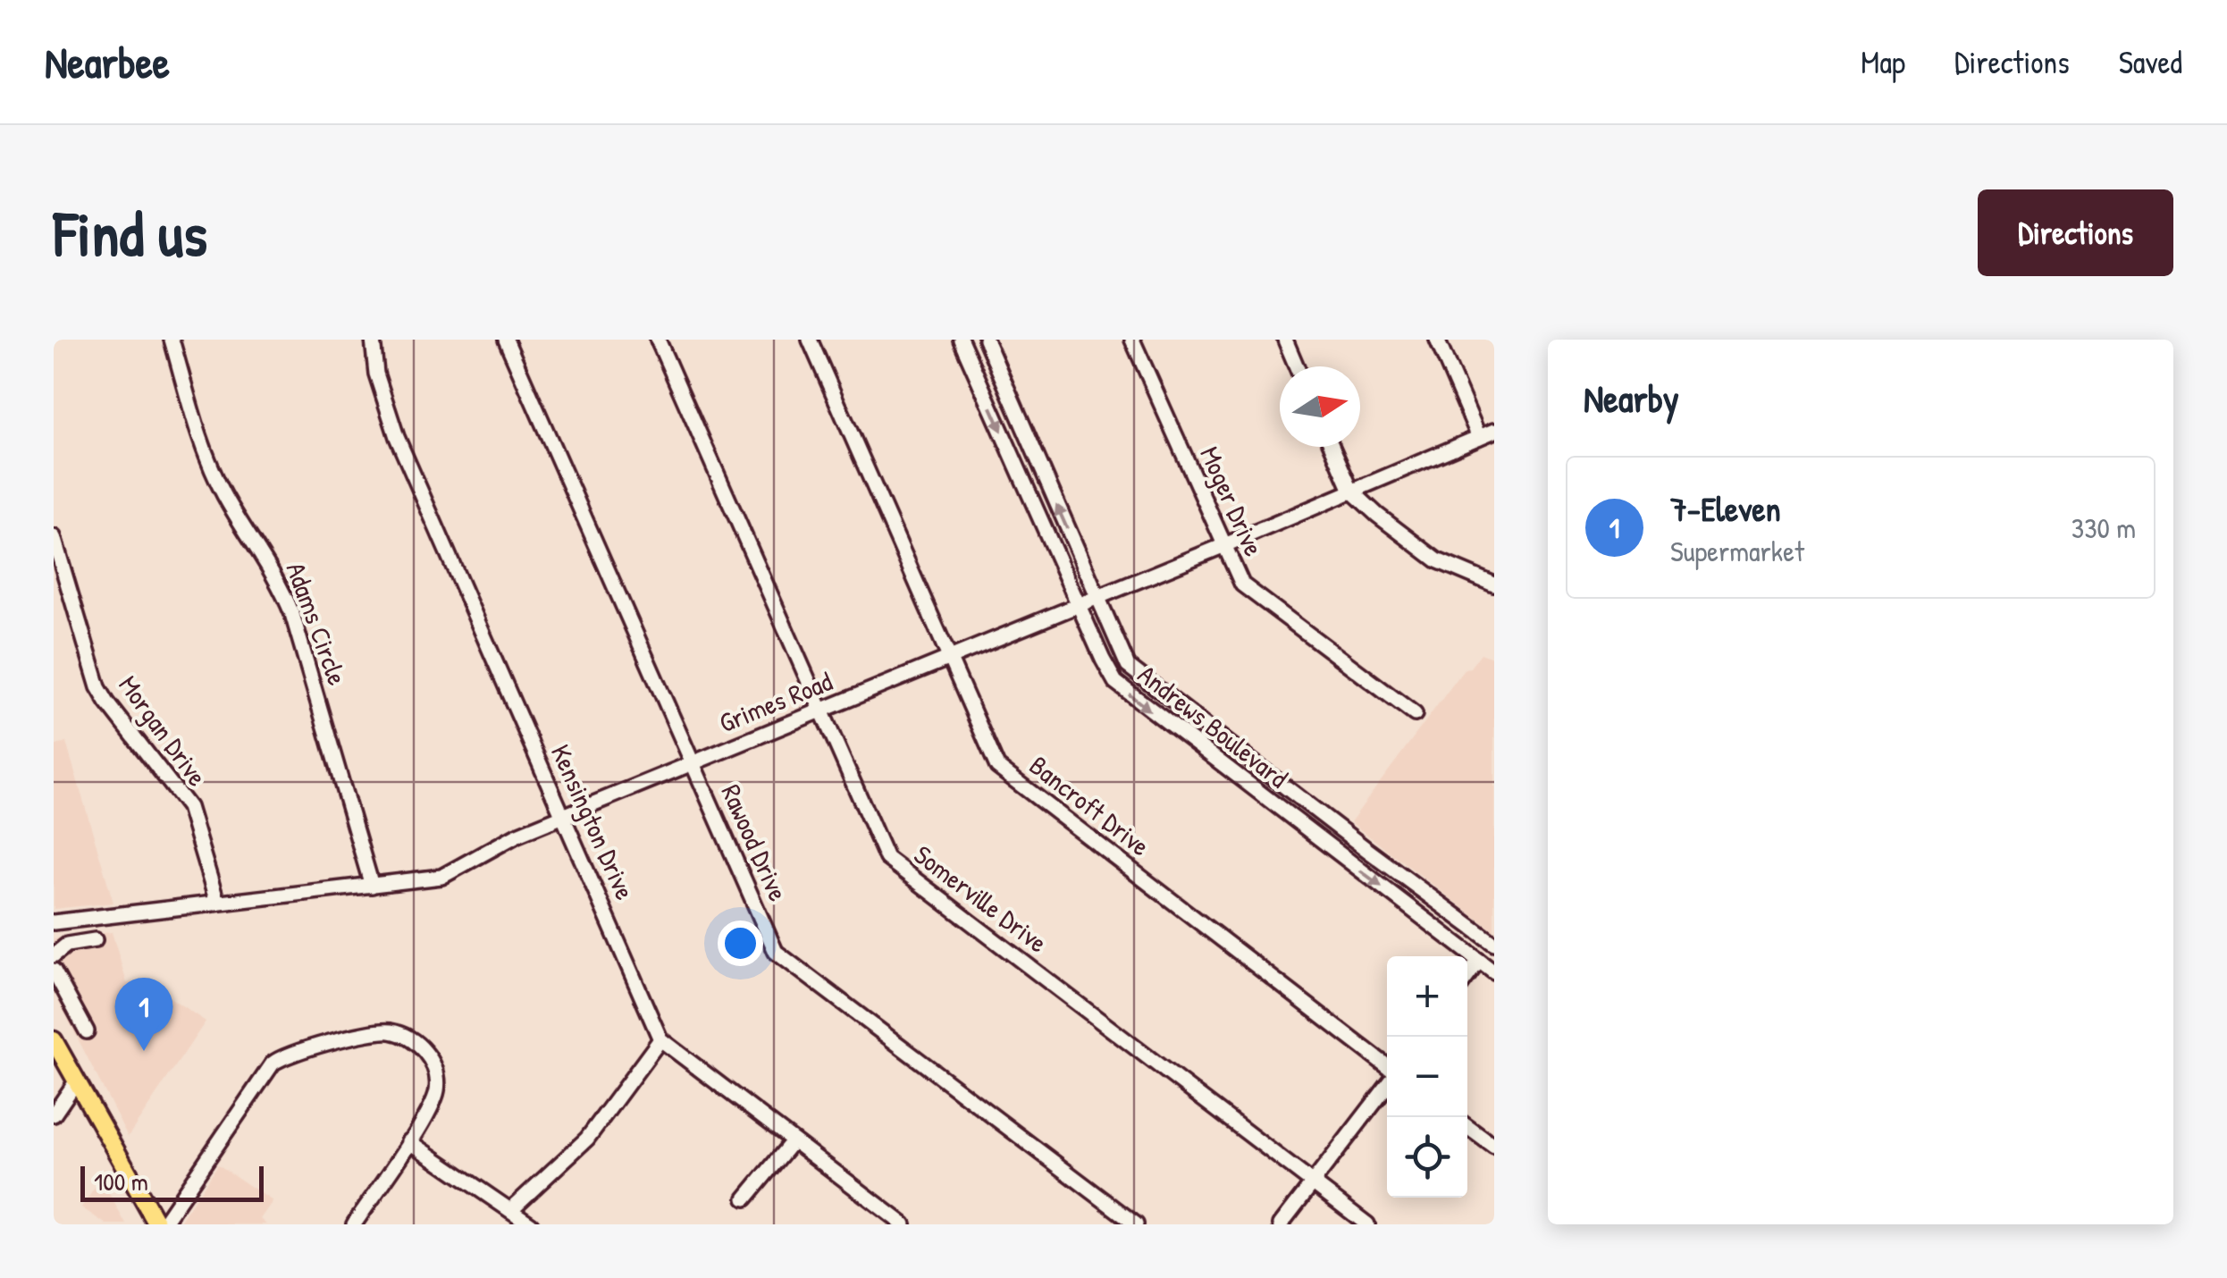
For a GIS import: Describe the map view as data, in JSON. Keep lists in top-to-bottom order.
{
  "streets": {
    "street": [
      "Moger Drive",
      "Adams Circle",
      "Grimes Road",
      "Andrews Boulevard",
      "Morgan Drive",
      "Bancroft Drive",
      "Kensington Drive",
      "Rawood Drive",
      "Somerville Drive"
    ]
  },
  "crossings": [
    ["Moger Drive", "Grimes Road"],
    ["Adams Circle", "Grimes Road"],
    ["Grimes Road", "Andrews Boulevard"],
    ["Grimes Road", "Morgan Drive"],
    ["Grimes Road", "Bancroft Drive"],
    ["Grimes Road", "Kensington Drive"],
    ["Grimes Road", "Rawood Drive"],
    ["Grimes Road", "Somerville Drive"]
  ],
  "scale_bar": "100 m",
  "north": "right",
  "page": {
    "header": "Nearbee",
    "nav": ["Map", "Directions", "Saved"],
    "buttons": "Directions",
    "title": "Find us",
    "heading": "Nearby",
    "list": [
      {
        "mark": "1",
        "name": "7-Eleven",
        "note": "Supermarket",
        "value": "330 m"
      }
    ],
    "map_buttons": ["+", "−"],
    "pins": "1",
    "scale": "100 m"
  }
}
